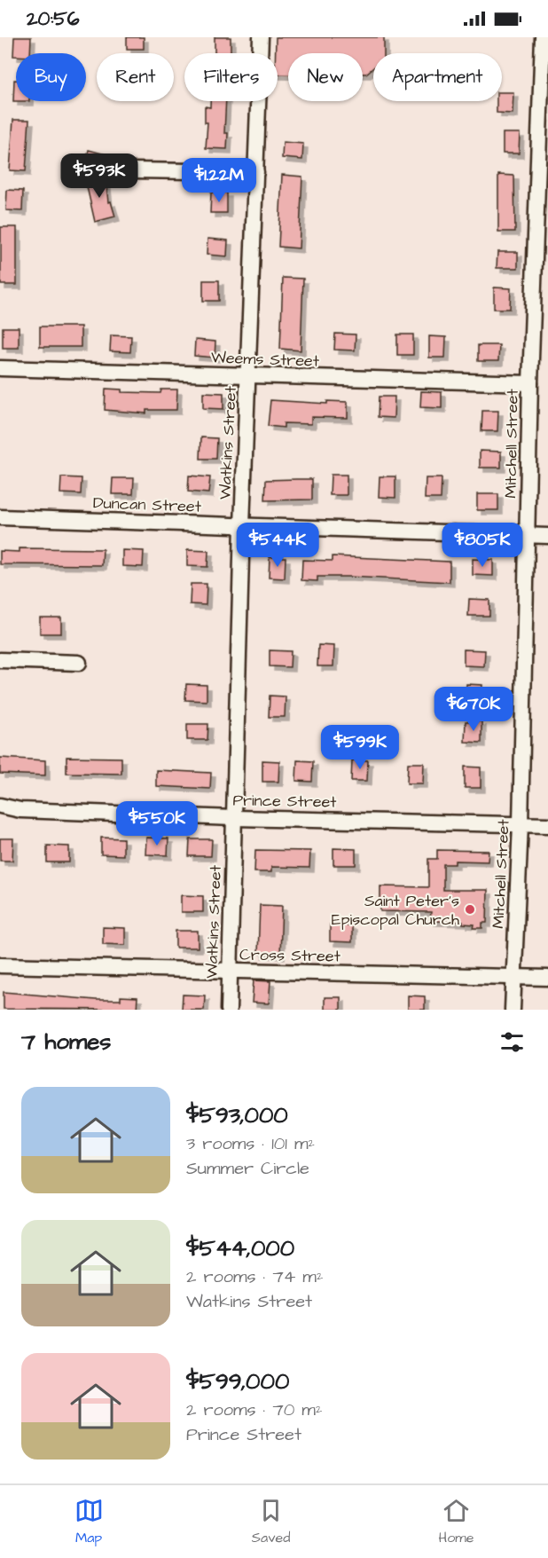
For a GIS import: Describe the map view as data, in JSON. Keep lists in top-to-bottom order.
{
  "streets": {
    "street": [
      "Weems Street",
      "Watkins Street",
      "Mitchell Street",
      "Duncan Street",
      "Prince Street",
      "Cross Street"
    ]
  },
  "crossings": [
    ["Weems Street", "Watkins Street"],
    ["Weems Street", "Mitchell Street"],
    ["Watkins Street", "Duncan Street"],
    ["Watkins Street", "Prince Street"],
    ["Watkins Street", "Cross Street"],
    ["Mitchell Street", "Duncan Street"],
    ["Mitchell Street", "Prince Street"],
    ["Mitchell Street", "Cross Street"]
  ],
  "places": ["Saint Peter's Episcopal Church"],
  "page": {
    "status": "20:56",
    "chip": [
      "Buy",
      "Rent",
      "Filters",
      "New",
      "Apartment"
    ],
    "price": [
      "$593K",
      "$1.22M",
      "$544K",
      "$805K",
      "$670K",
      "$599K",
      "$550K"
    ],
    "heading": "7 homes",
    "list": [
      {
        "name": "$593,000",
        "note": "3 rooms · 101 m² · Summer Circle"
      },
      {
        "name": "$544,000",
        "note": "2 rooms · 74 m² · Watkins Street"
      },
      {
        "name": "$599,000",
        "note": "2 rooms · 70 m² · Prince Street"
      }
    ],
    "tabs": ["Map", "Saved", "Home"]
  }
}
